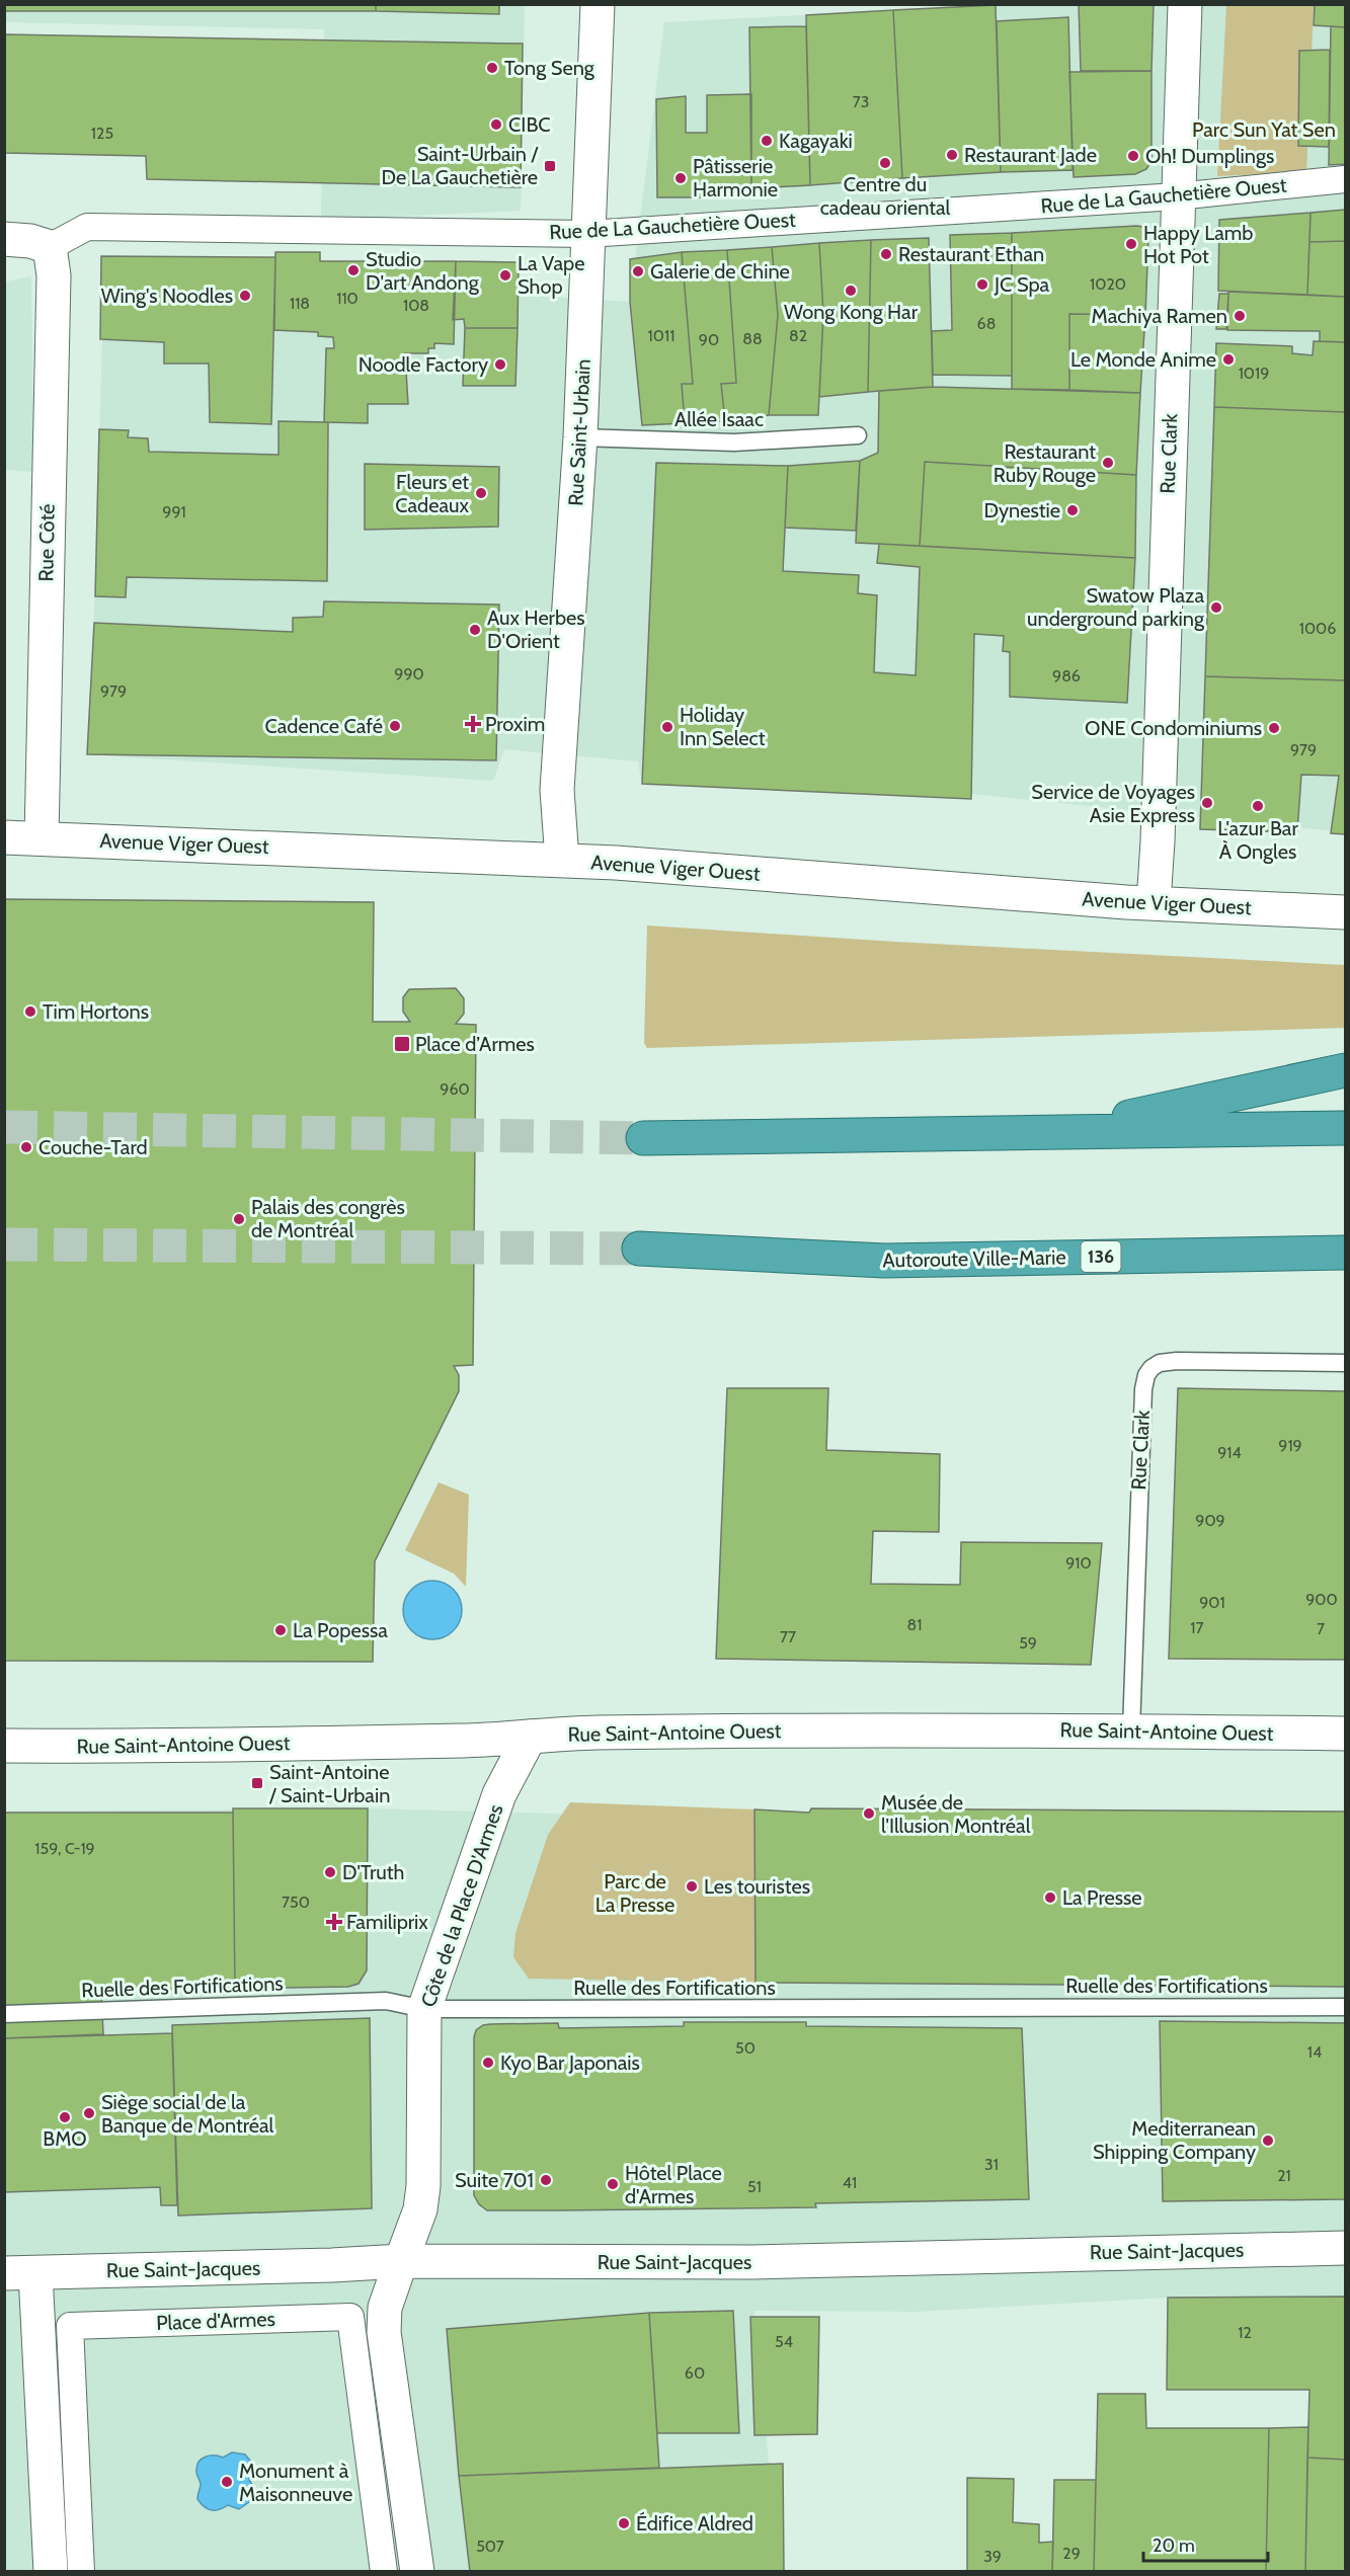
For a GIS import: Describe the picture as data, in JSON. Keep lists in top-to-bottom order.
{
  "streets": {
    "highway": ["136", "Autoroute Ville-Marie"],
    "street": [
      "Rue de La Gauchetière Ouest",
      "Rue Saint-Urbain",
      "Rue Clark",
      "Rue Côté",
      "Avenue Viger Ouest",
      "Rue Saint-Antoine Ouest",
      "Côte de la Place D'Armes",
      "Rue Saint-Jacques",
      "Place d'Armes"
    ],
    "lane": ["Allée Isaac", "Ruelle des Fortifications"]
  },
  "crossings": [
    ["Rue de La Gauchetière Ouest", "Rue Saint-Urbain"],
    ["Rue de La Gauchetière Ouest", "Rue Clark"],
    ["Rue de La Gauchetière Ouest", "Rue Côté"],
    ["Allée Isaac", "Rue Saint-Urbain"],
    ["Rue Saint-Urbain", "Avenue Viger Ouest"],
    ["Rue Clark", "Avenue Viger Ouest"],
    ["Rue Clark", "Rue Saint-Antoine Ouest"],
    ["Rue Côté", "Avenue Viger Ouest"],
    ["Rue Saint-Antoine Ouest", "Côte de la Place D'Armes"],
    ["Côte de la Place D'Armes", "Ruelle des Fortifications"],
    ["Côte de la Place D'Armes", "Rue Saint-Jacques"]
  ],
  "parks": ["Parc Sun Yat Sen", "Parc de La Presse"],
  "places": {
    "other": [
      "Tong Seng",
      "CIBC",
      "Kagayaki",
      "Restaurant Jade",
      "Oh! Dumplings",
      "Centre du cadeau oriental",
      "Pâtisserie Harmonie",
      "Happy Lamb Hot Pot",
      "Restaurant Ethan",
      "Studio D'art Andong",
      "Galerie de Chine",
      "La Vape Shop",
      "JC Spa",
      "Wong Kong Har",
      "Wing's Noodles",
      "Machiya Ramen",
      "Le Monde Anime",
      "Noodle Factory",
      "Restaurant Ruby Rouge",
      "Fleurs et Cadeaux",
      "Dynestie",
      "Swatow Plaza underground parking",
      "Aux Herbes D'Orient",
      "Cadence Café",
      "Holiday Inn Select",
      "ONE Condominiums",
      "Service de Voyages Asie Express",
      "L'azur Bar À Ongles",
      "Tim Hortons",
      "Couche-Tard",
      "Palais des congrès de Montréal",
      "La Popessa",
      "Musée de l'Illusion Montréal",
      "D'Truth",
      "Les touristes",
      "La Presse",
      "Kyo Bar Japonais",
      "Siège social de la Banque de Montréal",
      "BMO",
      "Mediterranean Shipping Company",
      "Suite 701",
      "Hôtel Place d'Armes",
      "Monument à Maisonneuve",
      "Édifice Aldred"
    ],
    "transit": ["Saint-Urbain / De La Gauchetière", "Place d’Armes", "Saint-Antoine / Saint-Urbain"],
    "health": ["Proxim", "Familiprix"]
  },
  "house_numbers": [
    "73",
    "125",
    "1020",
    "110",
    "118",
    "108",
    "68",
    "1011",
    "82",
    "88",
    "90",
    "1019",
    "991",
    "1006",
    "990",
    "986",
    "979",
    "979",
    "960",
    "919",
    "914",
    "909",
    "910",
    "900",
    "901",
    "81",
    "17",
    "7",
    "77",
    "59",
    "159, C-19",
    "750",
    "50",
    "14",
    "31",
    "21",
    "41",
    "51",
    "12",
    "54",
    "60",
    "507",
    "29",
    "39"
  ],
  "scale_bar": "20 m"
}
